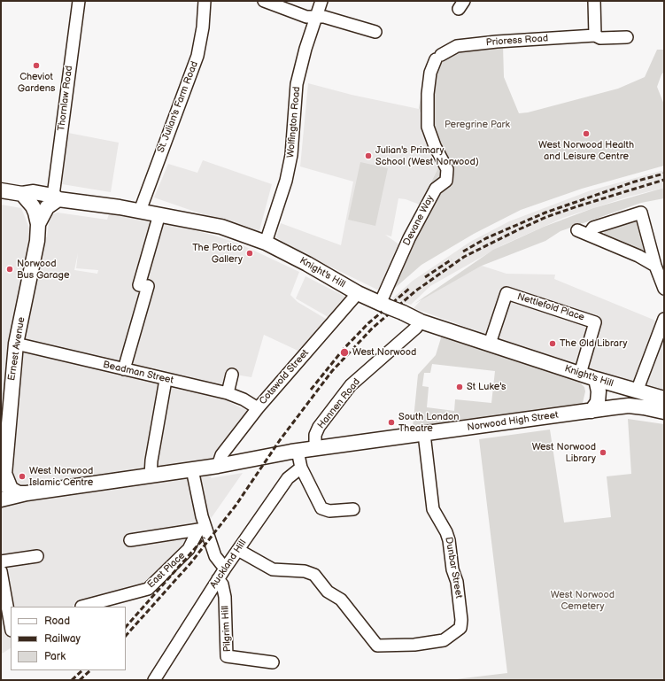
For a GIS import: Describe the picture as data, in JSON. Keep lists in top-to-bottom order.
{
  "streets": {
    "main road": ["Knight's Hill", "Ernest Avenue", "Norwood High Street"],
    "street": [
      "Prioress Road",
      "Thornlaw Road",
      "St. Julian's Farm Road",
      "Wolfington Road",
      "Devane Way",
      "Nettlefold Place",
      "Beadman Street",
      "Cotswold Street",
      "Hannen Road",
      "Auckland Hill",
      "Dunbar Street",
      "East Place",
      "Pilgrim Hill"
    ]
  },
  "crossings": [
    ["Prioress Road", "Devane Way"],
    ["Thornlaw Road", "Knight's Hill"],
    ["Thornlaw Road", "Ernest Avenue"],
    ["St. Julian's Farm Road", "Knight's Hill"],
    ["Wolfington Road", "Knight's Hill"],
    ["Devane Way", "Knight's Hill"],
    ["Knight's Hill", "Nettlefold Place"],
    ["Knight's Hill", "Ernest Avenue"],
    ["Knight's Hill", "Cotswold Street"],
    ["Knight's Hill", "Hannen Road"],
    ["Ernest Avenue", "Beadman Street"],
    ["Beadman Street", "Cotswold Street"],
    ["Cotswold Street", "Norwood High Street"],
    ["Hannen Road", "Norwood High Street"],
    ["Norwood High Street", "Dunbar Street"],
    ["Auckland Hill", "Dunbar Street"],
    ["Auckland Hill", "Pilgrim Hill"]
  ],
  "parks": ["Peregrine Park", "West Norwood Cemetery"],
  "places": [
    "Cheviot Gardens",
    "West Norwood Health and Leisure Centre",
    "Julian's Primary School (West Norwood)",
    "The Portico Gallery",
    "Norwood Bus Garage",
    "The Old Library",
    "West Norwood",
    "St Luke's",
    "South London Theatre",
    "West Norwood Library",
    "West Norwood Islamic Centre"
  ],
  "legend": ["Road", "Railway", "Park"]
}
